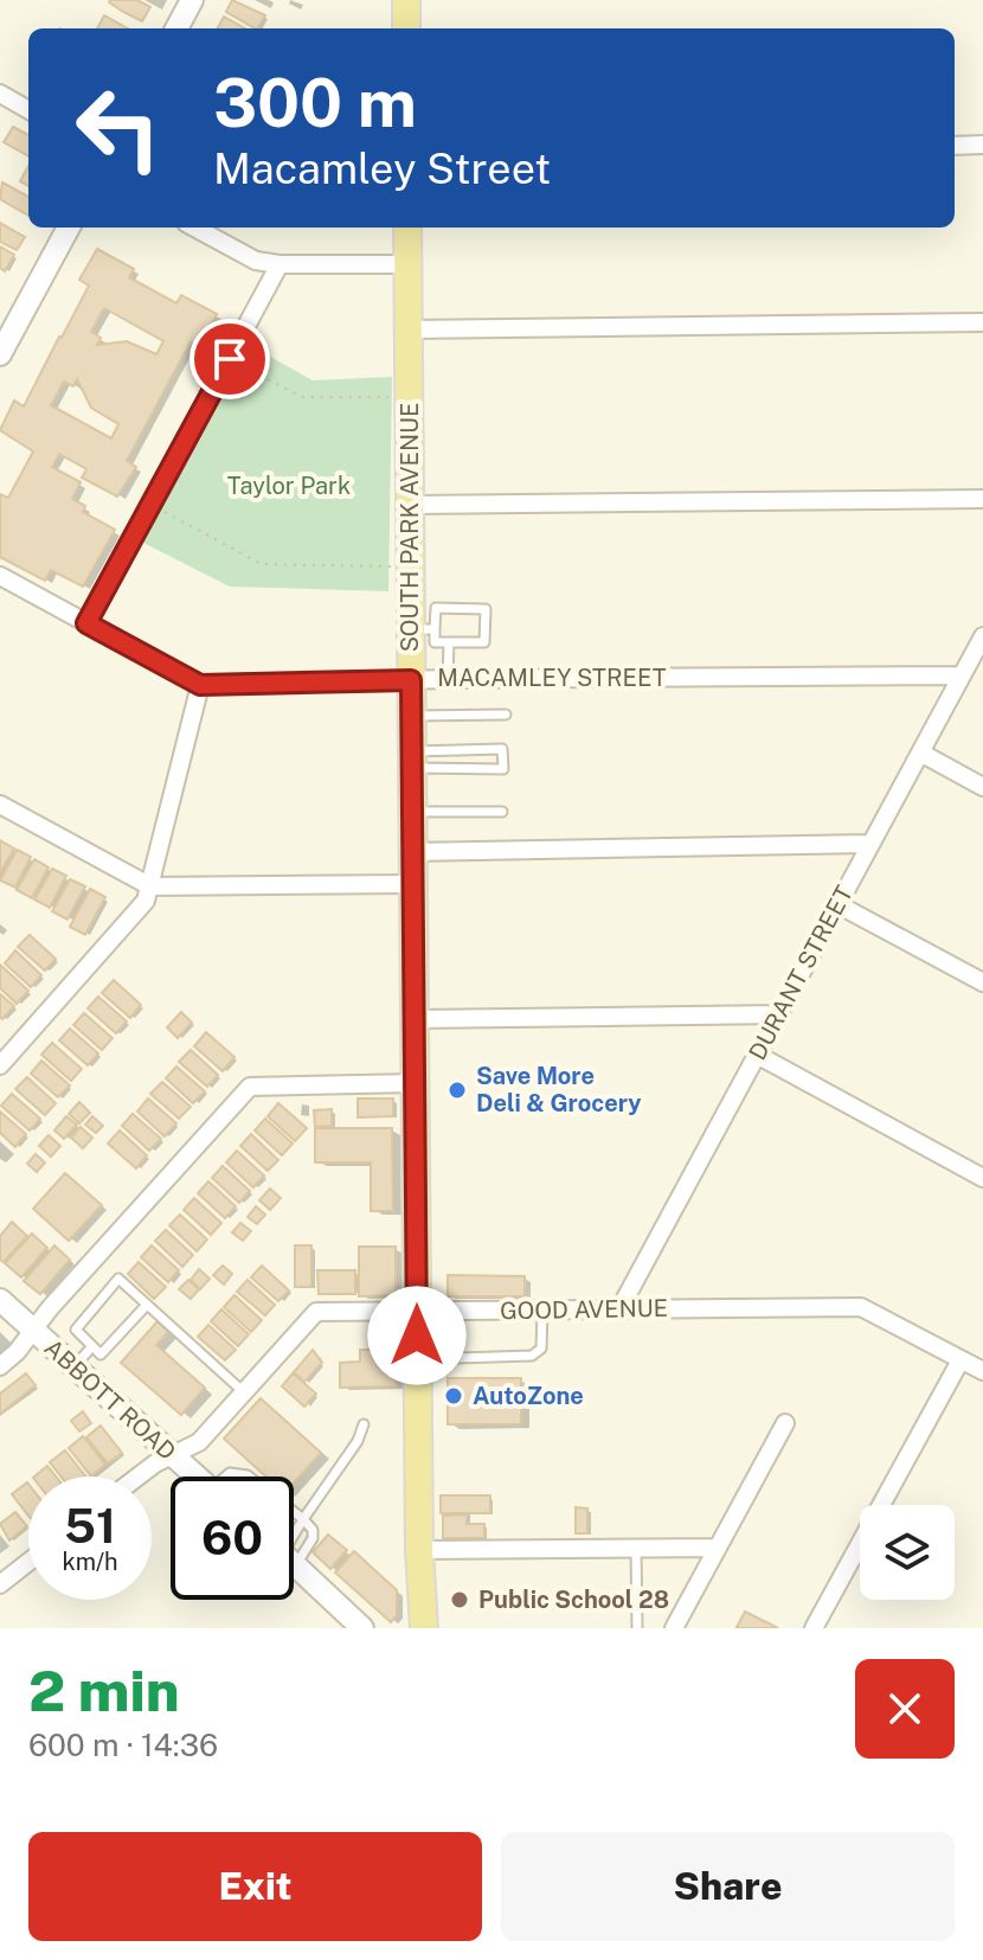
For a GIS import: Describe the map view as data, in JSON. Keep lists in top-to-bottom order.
{
  "streets": {
    "main road": ["SOUTH PARK AVENUE"],
    "street": [
      "MACAMLEY STREET",
      "DURANT STREET",
      "GOOD AVENUE",
      "ABBOTT ROAD"
    ]
  },
  "crossings": [
    ["SOUTH PARK AVENUE", "MACAMLEY STREET"],
    ["SOUTH PARK AVENUE", "GOOD AVENUE"],
    ["MACAMLEY STREET", "DURANT STREET"],
    ["DURANT STREET", "GOOD AVENUE"],
    ["GOOD AVENUE", "ABBOTT ROAD"]
  ],
  "parks": ["Taylor Park"],
  "places": ["Save More Deli & Grocery", "AutoZone", "Public School 28"],
  "page": {
    "turn": ["300 m", "Macamley Street"],
    "speed": "51 km/h",
    "limit": "60",
    "heading": ["2 min", "600 m · 14:36"],
    "buttons": ["Exit", "Share"]
  }
}
